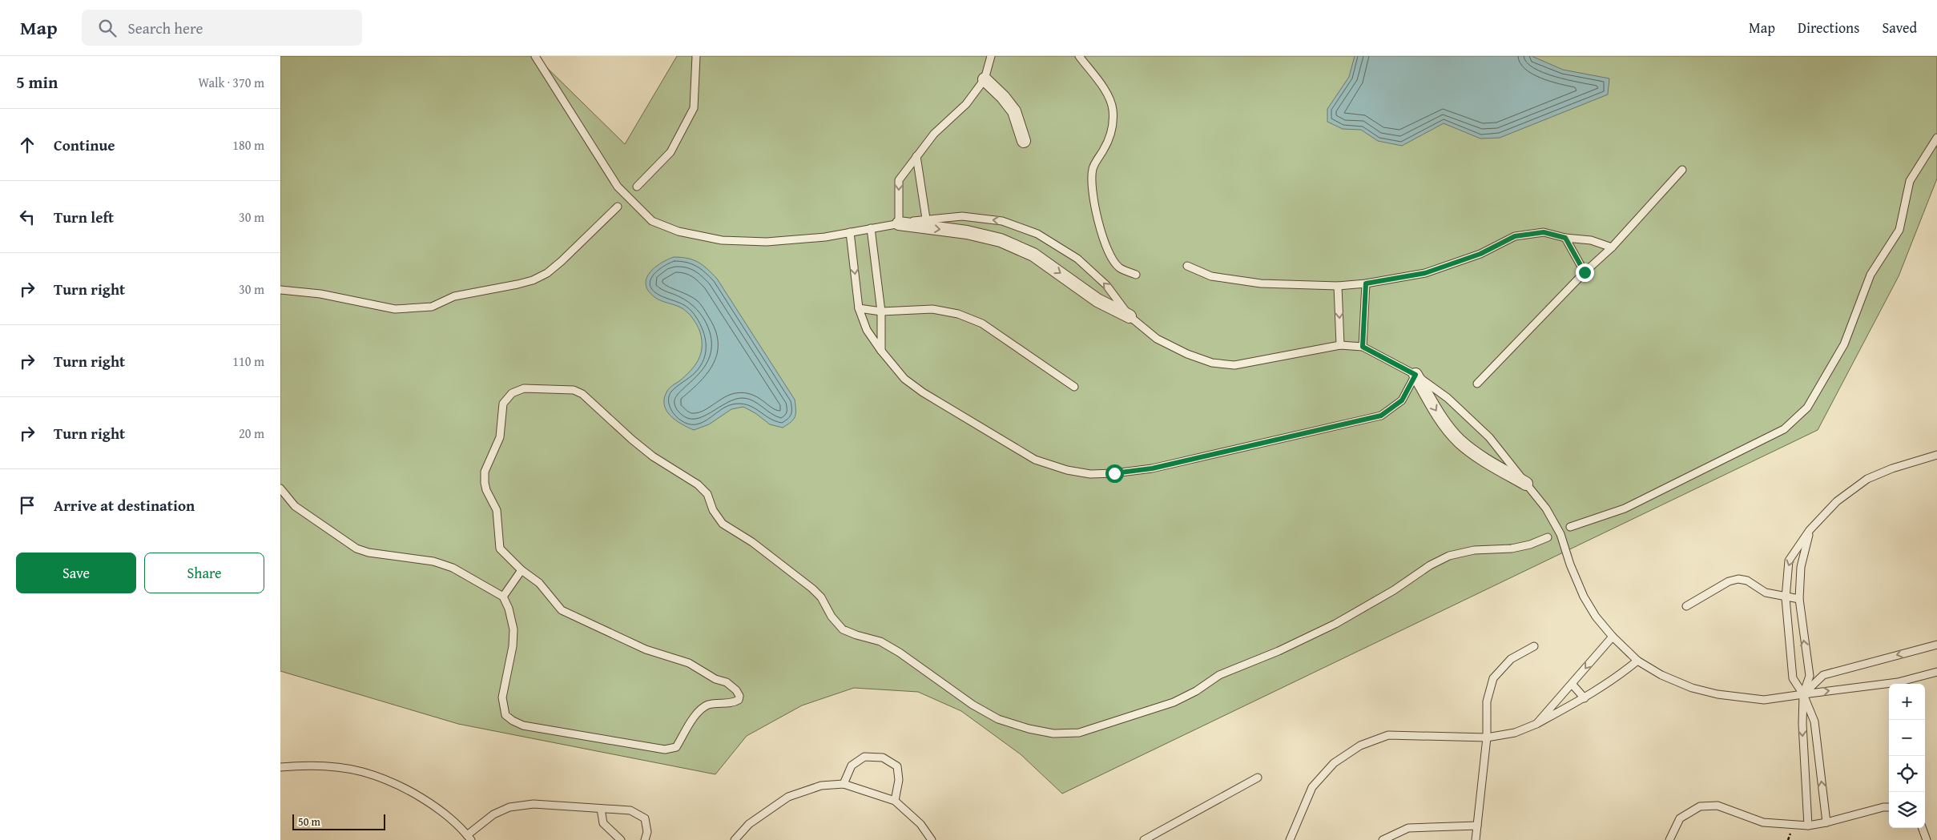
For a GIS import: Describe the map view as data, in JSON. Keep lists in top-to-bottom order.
{
  "scale_bar": "50 m",
  "page": {
    "header": "Map",
    "search": "Search here",
    "nav": ["Map", "Directions", "Saved"],
    "heading": ["5 min", "Walk · 370 m"],
    "list": [
      ["Continue", "180 m"],
      ["Turn left", "30 m"],
      ["Turn right", "30 m"],
      ["Turn right", "110 m"],
      ["Turn right", "20 m"],
      "Arrive at destination"
    ],
    "buttons": ["Save", "Share"],
    "map_buttons": ["+", "−"],
    "scale": "50 m"
  }
}
